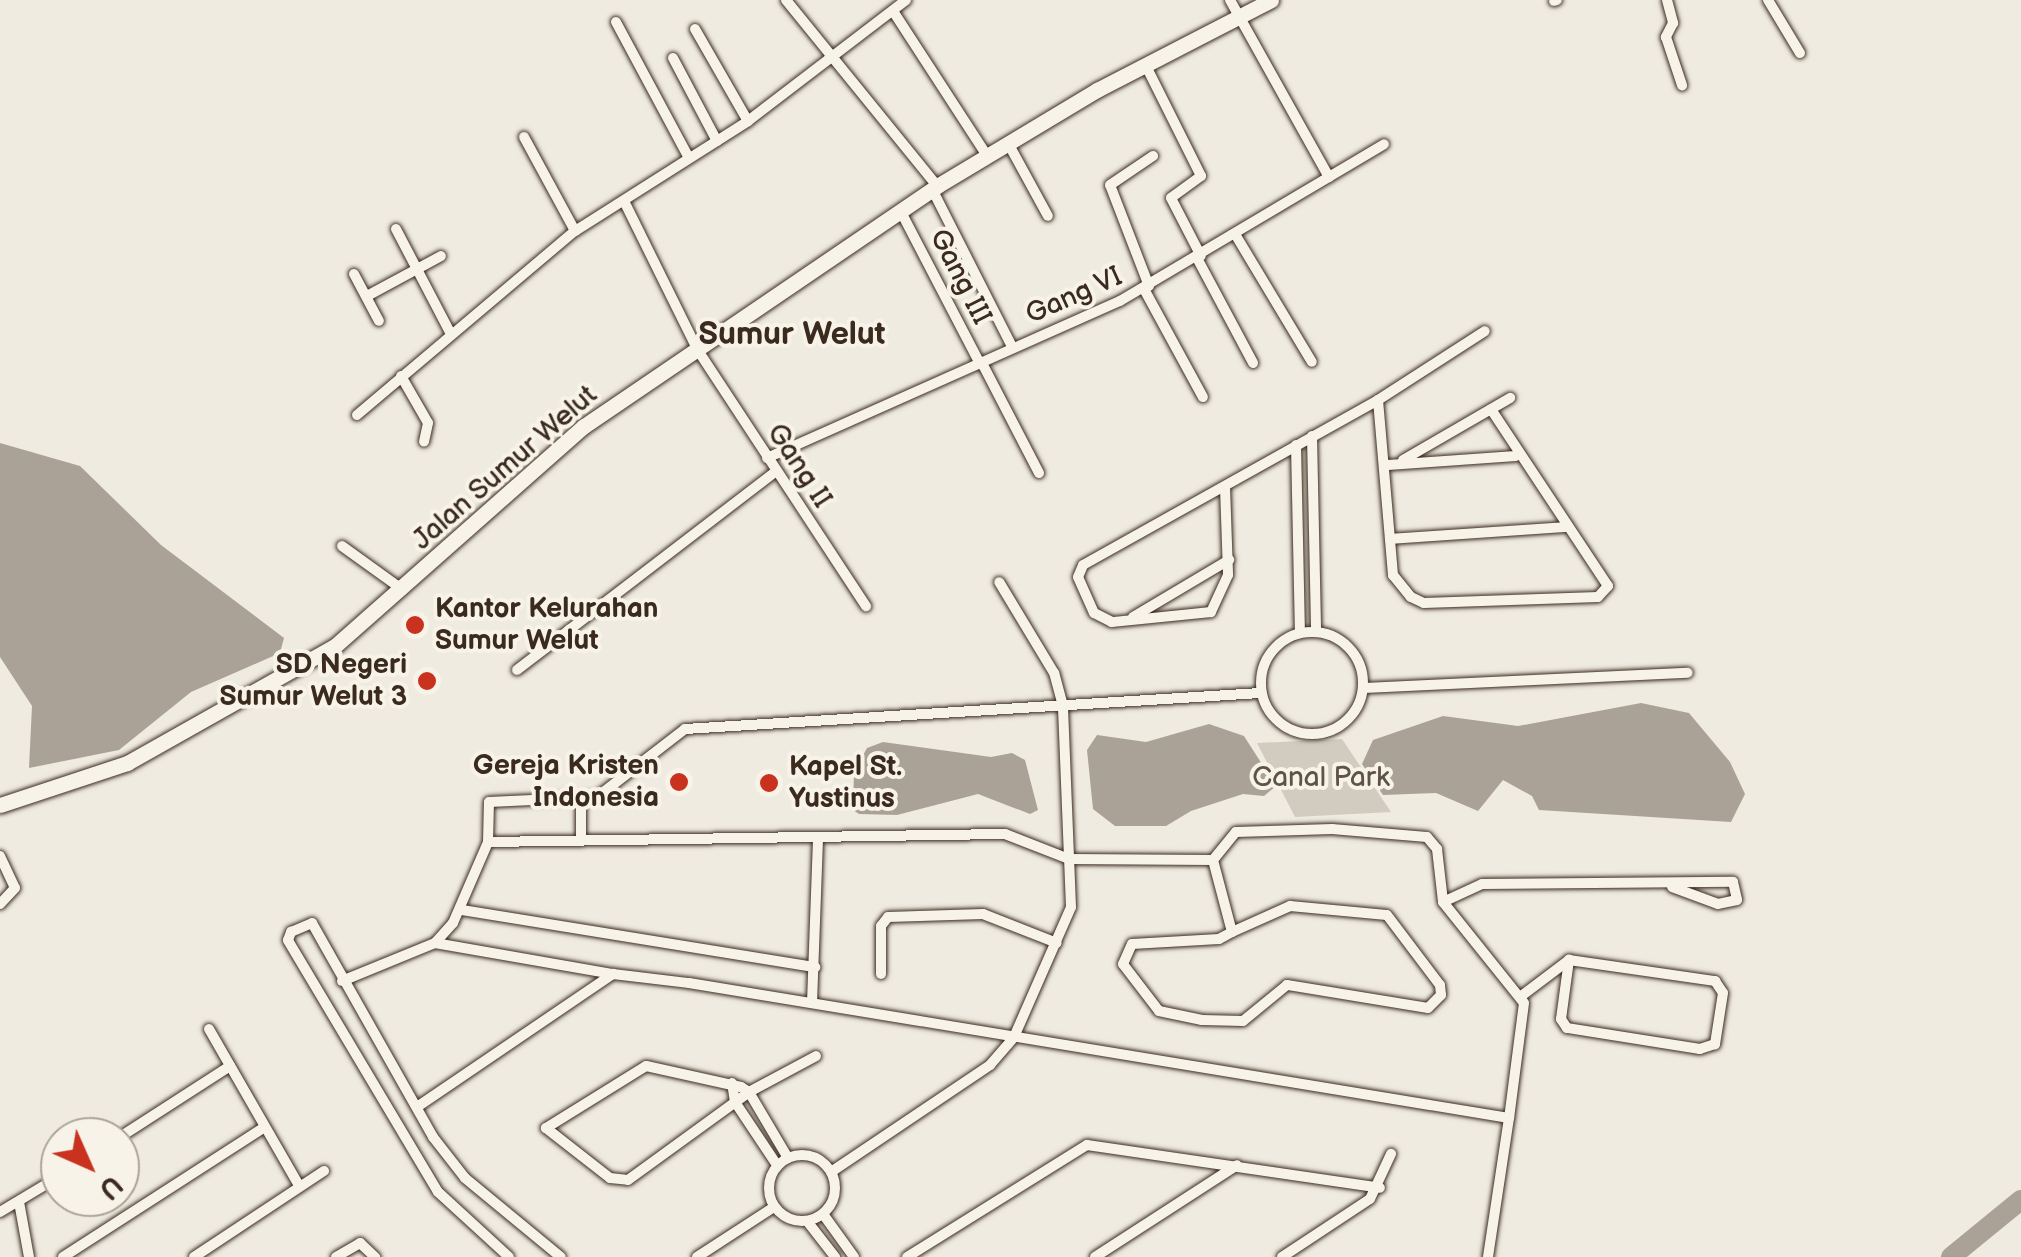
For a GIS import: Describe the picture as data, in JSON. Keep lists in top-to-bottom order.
{
  "streets": {
    "street": [
      "Gang III",
      "Gang VI",
      "Gang II",
      "Jalan Sumur Welut"
    ]
  },
  "crossings": [
    ["Gang III", "Gang VI"],
    ["Gang III", "Jalan Sumur Welut"],
    ["Gang VI", "Gang II"],
    ["Gang II", "Jalan Sumur Welut"]
  ],
  "districts": ["Sumur Welut"],
  "parks": ["Canal Park"],
  "places": [
    "Kantor Kelurahan Sumur Welut",
    "SD Negeri Sumur Welut 3",
    "Gereja Kristen Indonesia",
    "Kapel St. Yustinus"
  ],
  "north": "bottom right"
}
